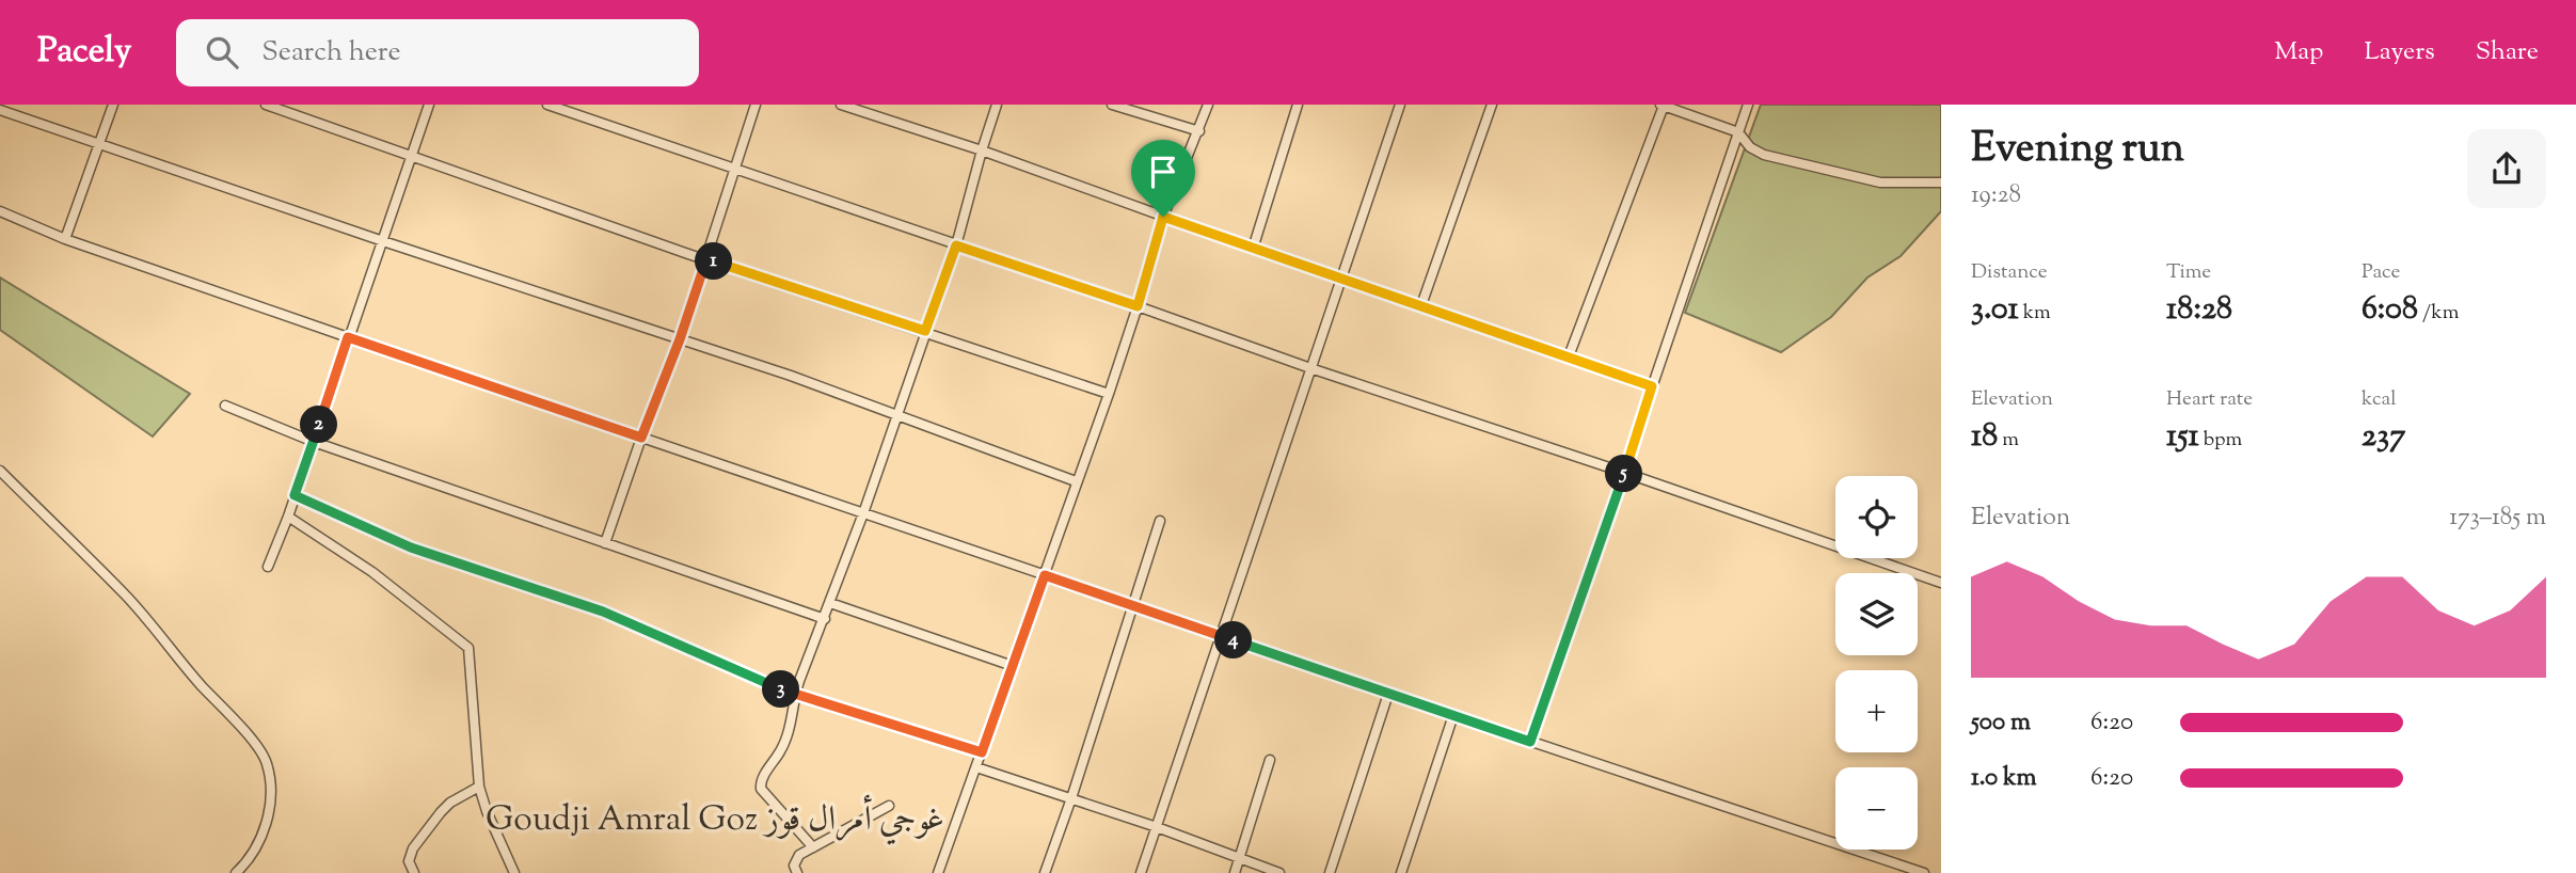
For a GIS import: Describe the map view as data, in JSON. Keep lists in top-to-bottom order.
{
  "districts": ["Goudji Amral Goz غوجي أمرال قوز"],
  "page": {
    "header": "Pacely",
    "search": "Search here",
    "nav": ["Map", "Layers", "Share"],
    "heading": ["Evening run", "19:28"],
    "stats": [
      ["Distance", "3.01 km"],
      ["Time", "18:28"],
      ["Pace", "6:08 /km"],
      ["Elevation", "18 m"],
      ["Heart rate", "151 bpm"],
      ["kcal", "237"]
    ],
    "pins": [
      "1",
      "2",
      "5",
      "4",
      "3"
    ],
    "map_buttons": ["+", "−"],
    "chart": ["Elevation", "173–185 m"],
    "list": [
      {
        "name": "500 m",
        "note": "6:20"
      },
      {
        "name": "1.0 km",
        "note": "6:20"
      }
    ]
  }
}
